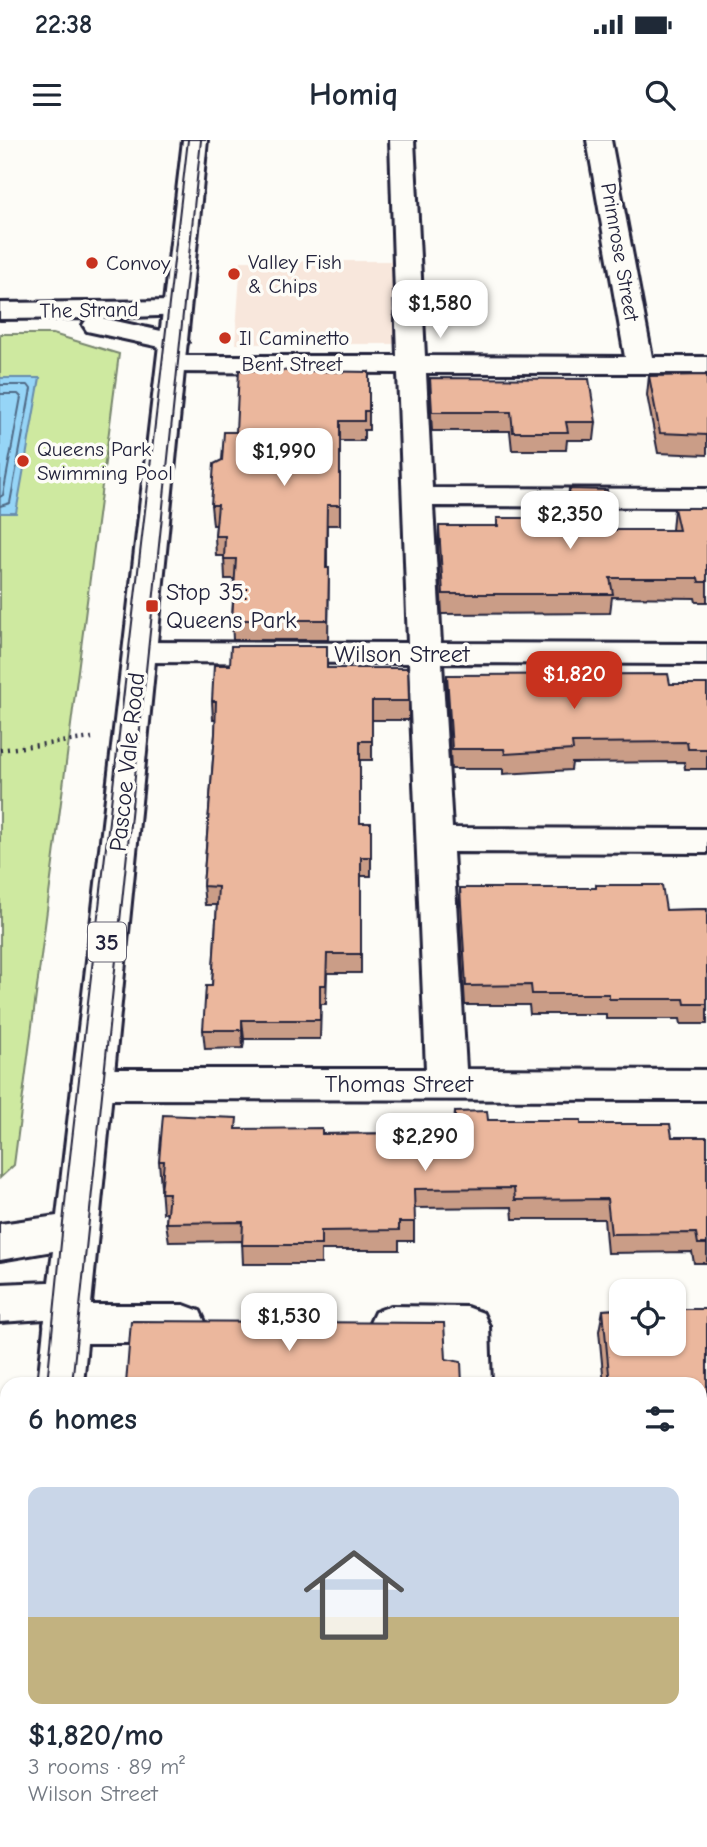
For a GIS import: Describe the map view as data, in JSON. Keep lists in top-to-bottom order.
{
  "streets": {
    "street": [
      "Primrose Street",
      "The Strand",
      "Bent Street",
      "Wilson Street",
      "Pascoe Vale Road",
      "35",
      "Thomas Street"
    ]
  },
  "crossings": [
    ["Primrose Street", "Bent Street"],
    ["The Strand", "Bent Street"],
    ["The Strand", "Pascoe Vale Road"],
    ["Bent Street", "Pascoe Vale Road"],
    ["Wilson Street", "Pascoe Vale Road"],
    ["Pascoe Vale Road", "Thomas Street"]
  ],
  "places": {
    "other": [
      "Convoy",
      "Valley Fish & Chips",
      "Il Caminetto",
      "Queens Park Swimming Pool"
    ],
    "transit": ["Stop 35: Queens Park"]
  },
  "page": {
    "status": "22:38",
    "header": "Homiq",
    "price": [
      "$1,580",
      "$1,990",
      "$2,350",
      "$1,820",
      "$2,290",
      "$1,530"
    ],
    "heading": "6 homes",
    "list": [
      {
        "name": "$1,820/mo",
        "note": "3 rooms · 89 m² · Wilson Street"
      }
    ]
  }
}
